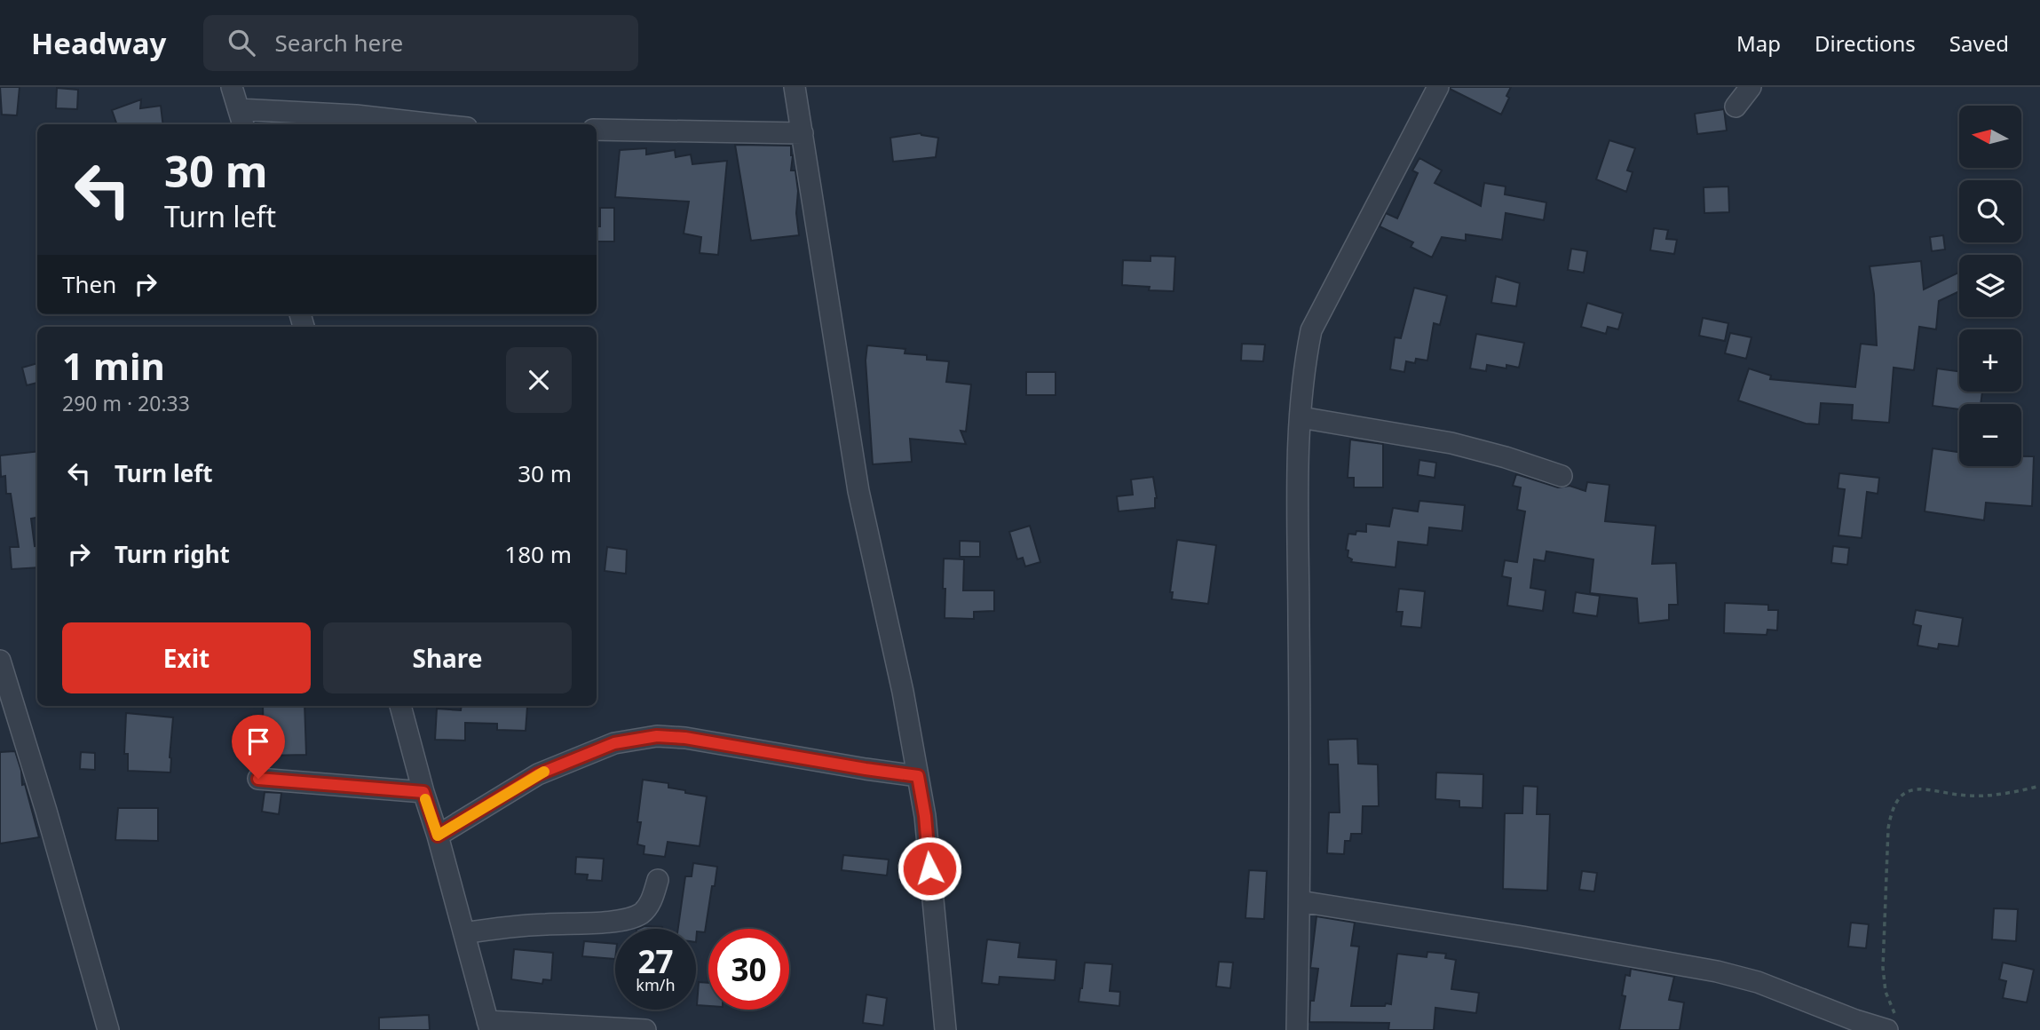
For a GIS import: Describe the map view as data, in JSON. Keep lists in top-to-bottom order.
{
  "north": "left",
  "page": {
    "header": "Headway",
    "search": "Search here",
    "nav": ["Map", "Directions", "Saved"],
    "map_buttons": ["+", "−"],
    "turn": ["30 m", "Turn left"],
    "then": "Then",
    "heading": ["1 min", "290 m · 20:33"],
    "list": [
      {
        "name": "Turn left",
        "value": "30 m"
      },
      {
        "name": "Turn right",
        "value": "180 m"
      }
    ],
    "buttons": ["Exit", "Share"],
    "speed": "27 km/h",
    "limit": "30"
  }
}
